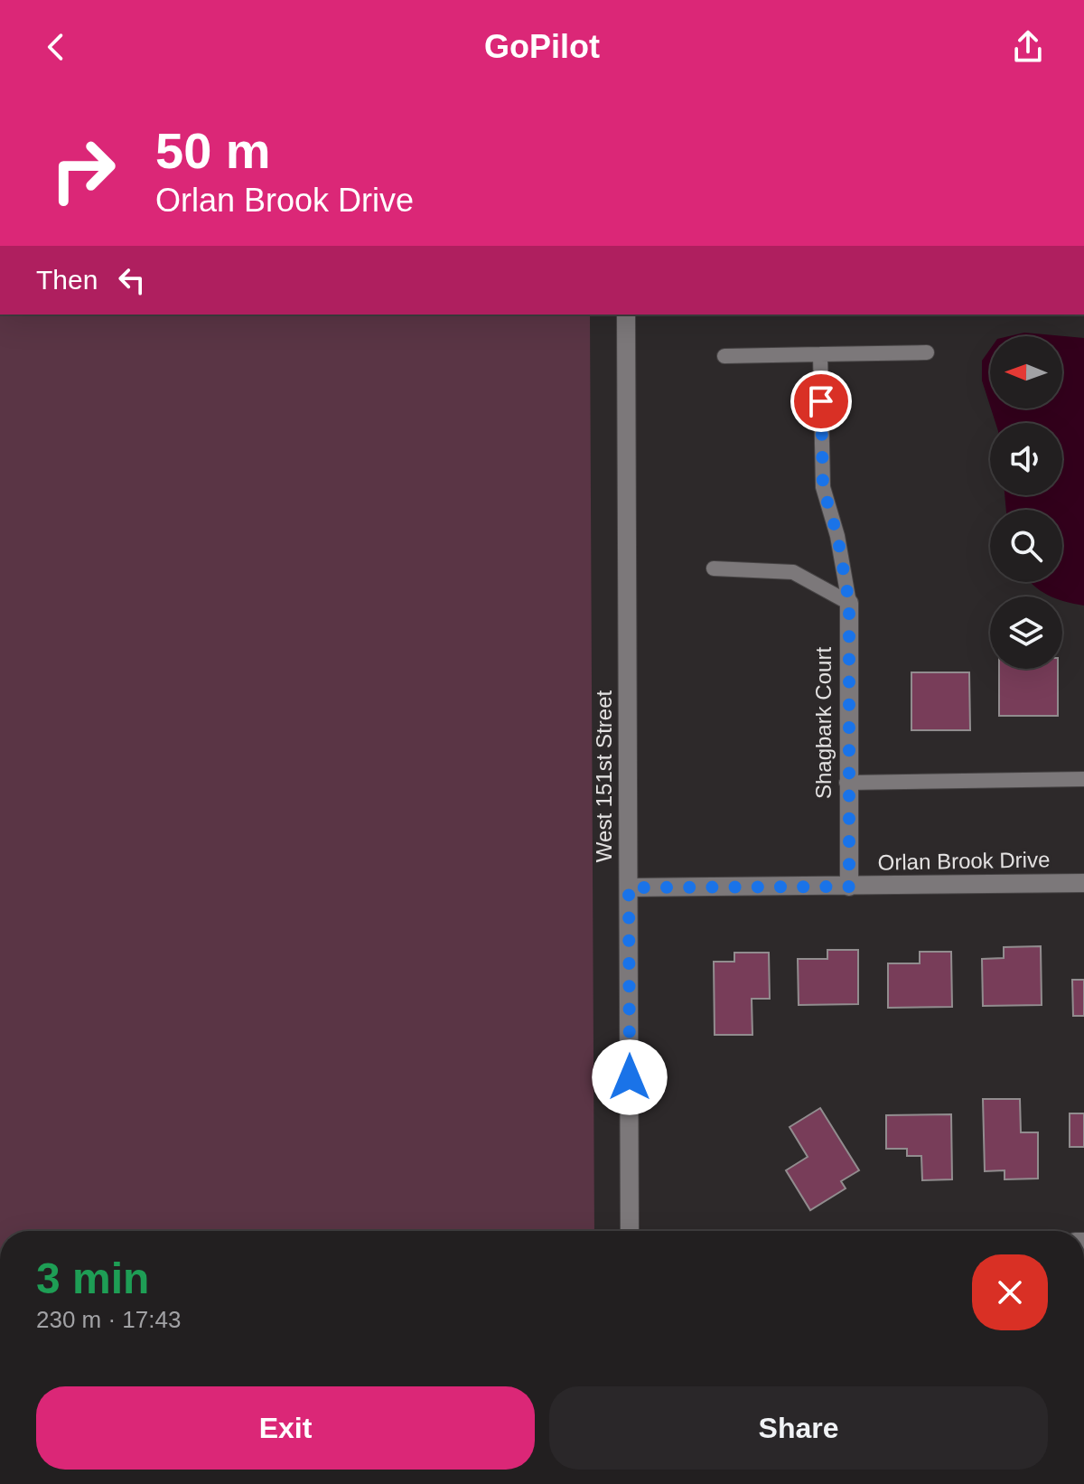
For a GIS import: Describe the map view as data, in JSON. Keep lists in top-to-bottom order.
{
  "streets": {
    "street": ["Shagbark Court", "West 151st Street", "Orlan Brook Drive"]
  },
  "crossings": [
    ["Shagbark Court", "Orlan Brook Drive"],
    ["West 151st Street", "Orlan Brook Drive"]
  ],
  "north": "left",
  "page": {
    "header": "GoPilot",
    "turn": ["50 m", "Orlan Brook Drive"],
    "then": "Then",
    "heading": ["3 min", "230 m · 17:43"],
    "buttons": ["Exit", "Share"]
  }
}
